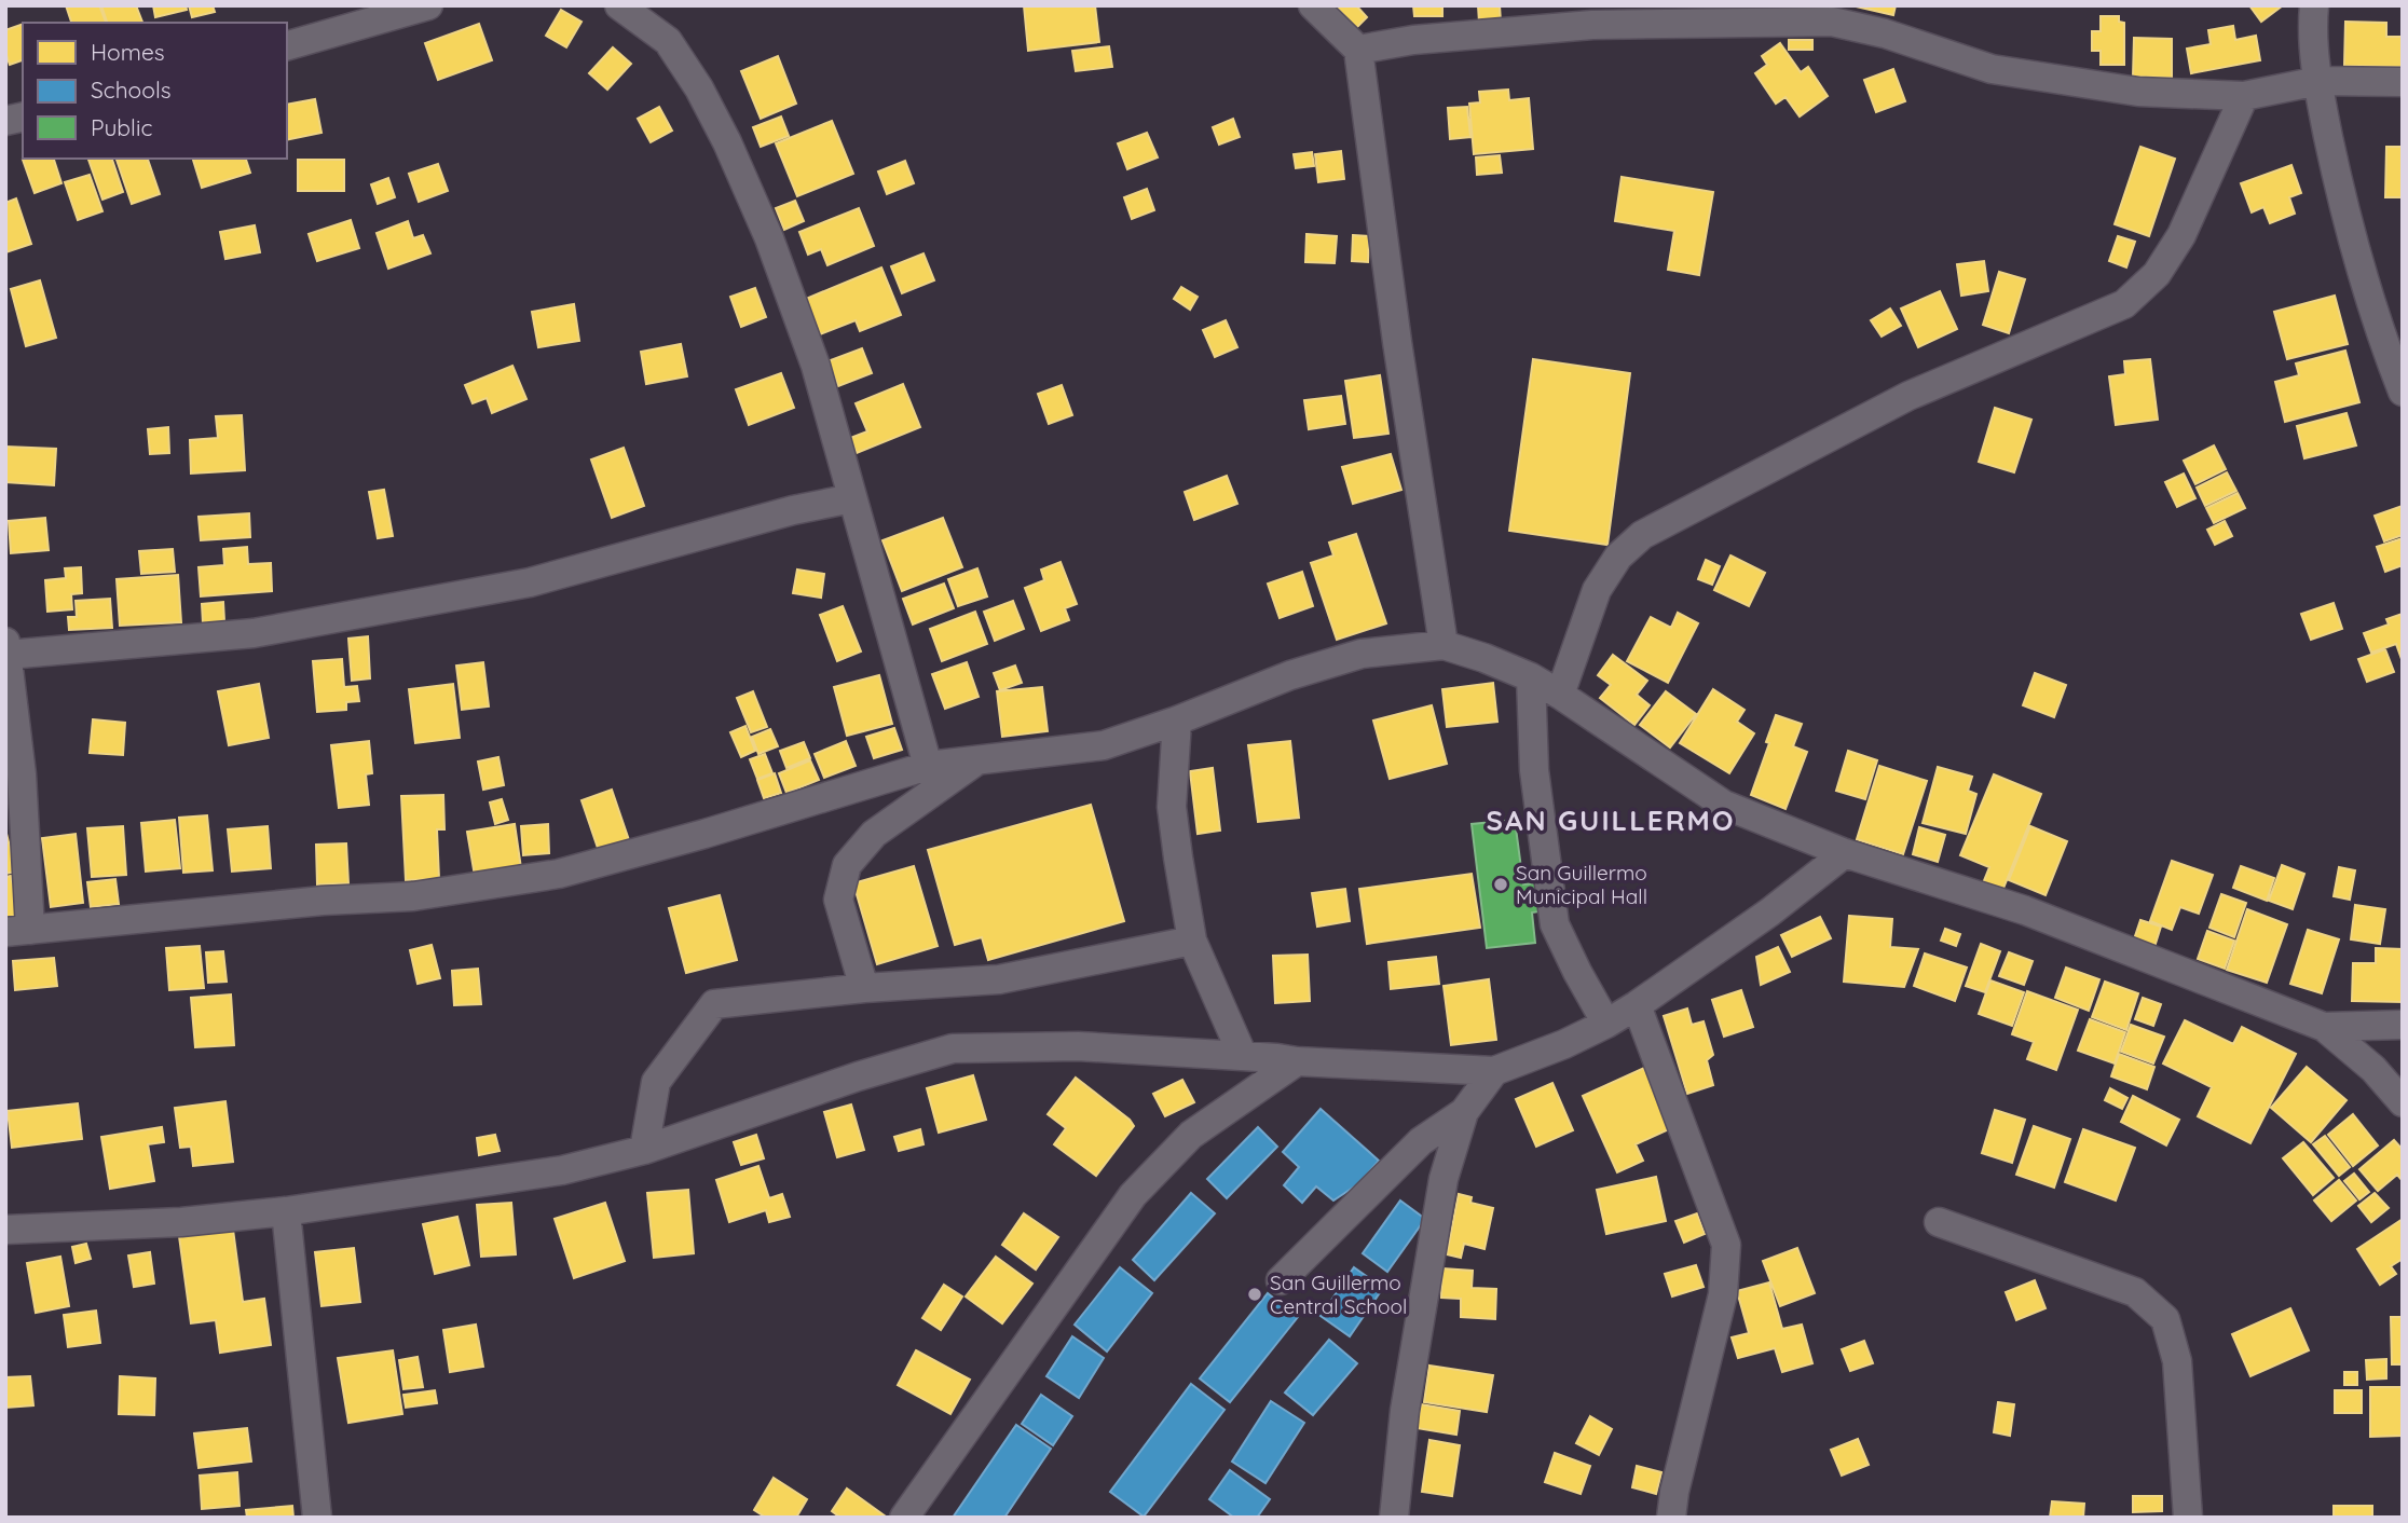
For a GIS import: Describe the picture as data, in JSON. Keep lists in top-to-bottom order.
{
  "districts": ["SAN GUILLERMO"],
  "places": ["San Guillermo Municipal Hall", "San Guillermo Central School"],
  "legend": ["Homes", "Schools", "Public"]
}
